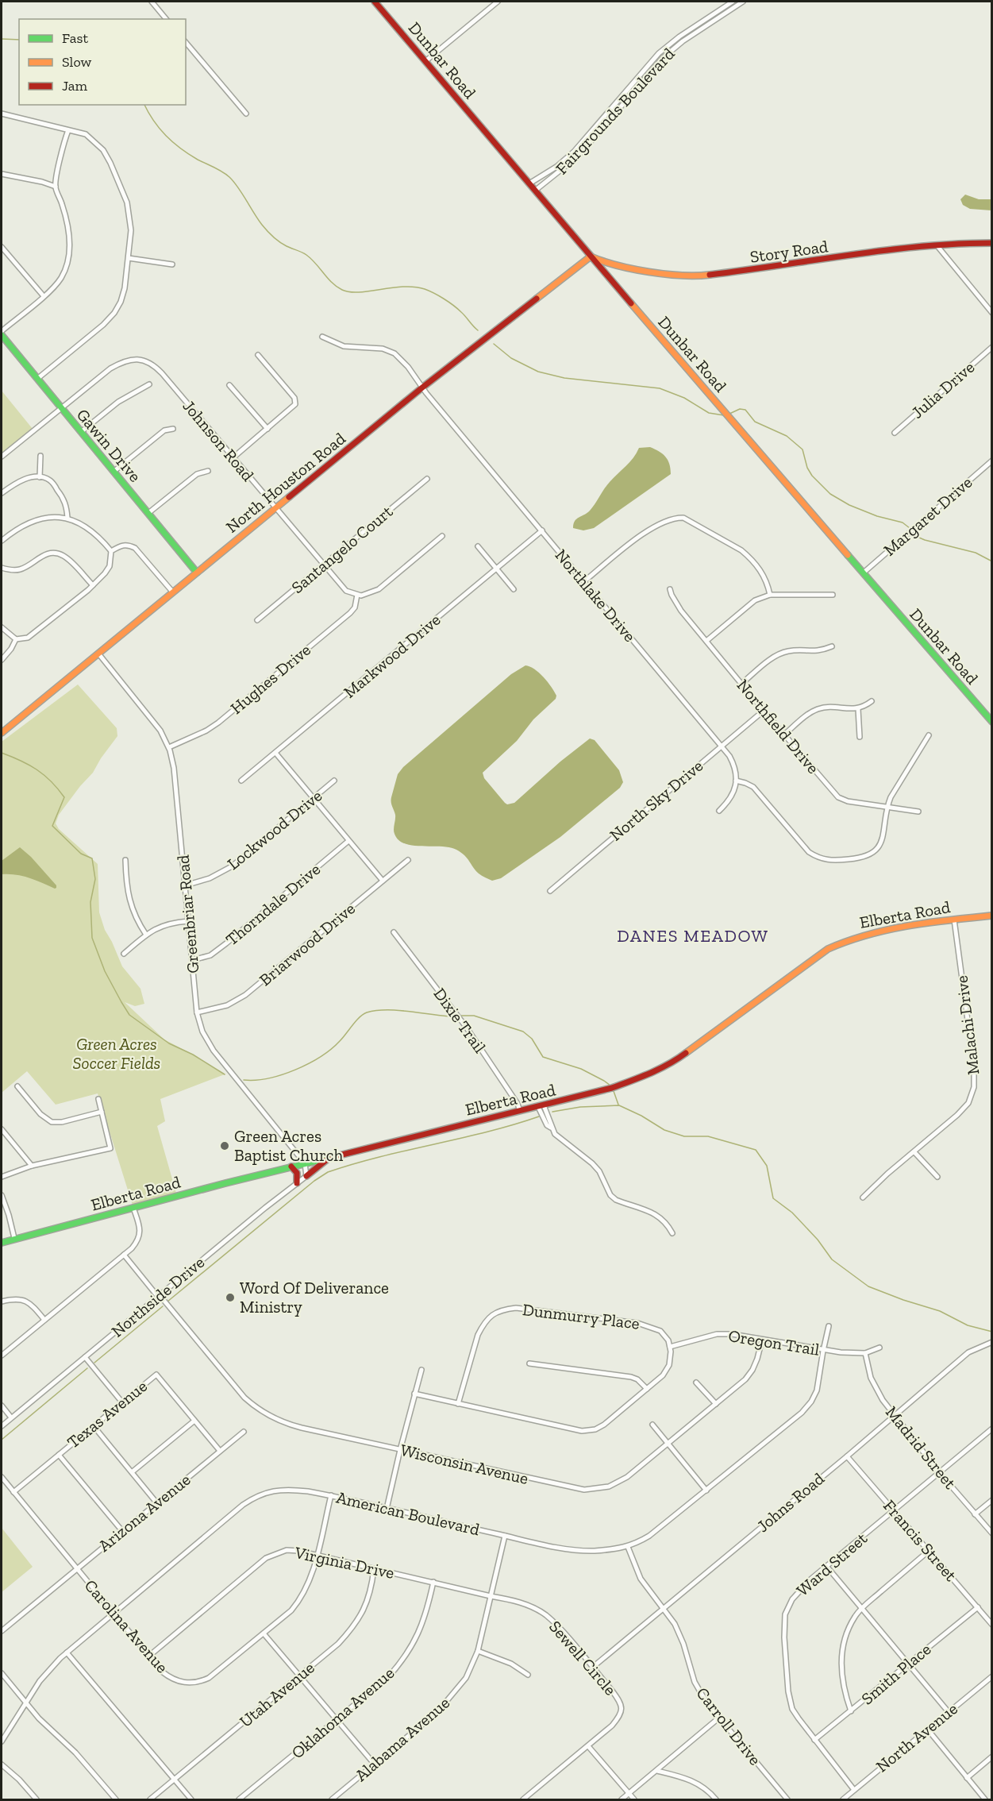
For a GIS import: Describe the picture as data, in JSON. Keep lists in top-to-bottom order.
{
  "streets": {
    "street": [
      "Dunbar Road",
      "Fairgrounds Boulevard",
      "Story Road",
      "Julia Drive",
      "Johnson Road",
      "Gawin Drive",
      "North Houston Road",
      "Margaret Drive",
      "Santangelo Court",
      "Northlake Drive",
      "Markwood Drive",
      "Hughes Drive",
      "Northfield Drive",
      "North Sky Drive",
      "Lockwood Drive",
      "Thorndale Drive",
      "Greenbriar Road",
      "Elberta Road",
      "Briarwood Drive",
      "Dixie Trail",
      "Malachi Drive",
      "Northside Drive",
      "Dunmurry Place",
      "Oregon Trail",
      "Texas Avenue",
      "Madrid Street",
      "Wisconsin Avenue",
      "Johns Road",
      "Arizona Avenue",
      "American Boulevard",
      "Francis Street",
      "Virginia Drive",
      "Ward Street",
      "Carolina Avenue",
      "Sewell Circle",
      "Smith Place",
      "Utah Avenue",
      "Oklahoma Avenue",
      "Carroll Drive",
      "North Avenue",
      "Alabama Avenue"
    ]
  },
  "crossings": [
    ["Dunbar Road", "Fairgrounds Boulevard"],
    ["Dunbar Road", "Story Road"],
    ["Dunbar Road", "North Houston Road"],
    ["Dunbar Road", "Margaret Drive"],
    ["Story Road", "North Houston Road"],
    ["Johnson Road", "Gawin Drive"],
    ["Johnson Road", "North Houston Road"],
    ["Johnson Road", "Santangelo Court"],
    ["Johnson Road", "Hughes Drive"],
    ["Gawin Drive", "North Houston Road"],
    ["North Houston Road", "Northlake Drive"],
    ["North Houston Road", "Greenbriar Road"],
    ["Northlake Drive", "Markwood Drive"],
    ["Northlake Drive", "North Sky Drive"],
    ["Hughes Drive", "Greenbriar Road"],
    ["Northfield Drive", "North Sky Drive"],
    ["Lockwood Drive", "Greenbriar Road"],
    ["Thorndale Drive", "Greenbriar Road"],
    ["Greenbriar Road", "Elberta Road"],
    ["Greenbriar Road", "Briarwood Drive"],
    ["Elberta Road", "Dixie Trail"],
    ["Elberta Road", "Malachi Drive"],
    ["Northside Drive", "Wisconsin Avenue"],
    ["Dunmurry Place", "Oregon Trail"],
    ["Oregon Trail", "Madrid Street"],
    ["Oregon Trail", "Wisconsin Avenue"],
    ["Oregon Trail", "American Boulevard"],
    ["Texas Avenue", "Carolina Avenue"],
    ["Madrid Street", "Johns Road"],
    ["Madrid Street", "Ward Street"],
    ["Johns Road", "Francis Street"],
    ["Johns Road", "Sewell Circle"],
    ["Johns Road", "Carroll Drive"],
    ["Arizona Avenue", "Carolina Avenue"],
    ["American Boulevard", "Carolina Avenue"],
    ["American Boulevard", "Carroll Drive"],
    ["American Boulevard", "Alabama Avenue"],
    ["Francis Street", "Ward Street"],
    ["Francis Street", "Smith Place"],
    ["Virginia Drive", "Carolina Avenue"],
    ["Virginia Drive", "Sewell Circle"],
    ["Virginia Drive", "Utah Avenue"],
    ["Virginia Drive", "Oklahoma Avenue"],
    ["Virginia Drive", "Alabama Avenue"],
    ["Ward Street", "Smith Place"],
    ["Ward Street", "North Avenue"],
    ["Sewell Circle", "Alabama Avenue"]
  ],
  "districts": ["DANES MEADOW"],
  "parks": ["Green Acres Soccer Fields"],
  "places": ["Green Acres Baptist Church", "Word Of Deliverance Ministry"],
  "legend": ["Fast", "Slow", "Jam"]
}
